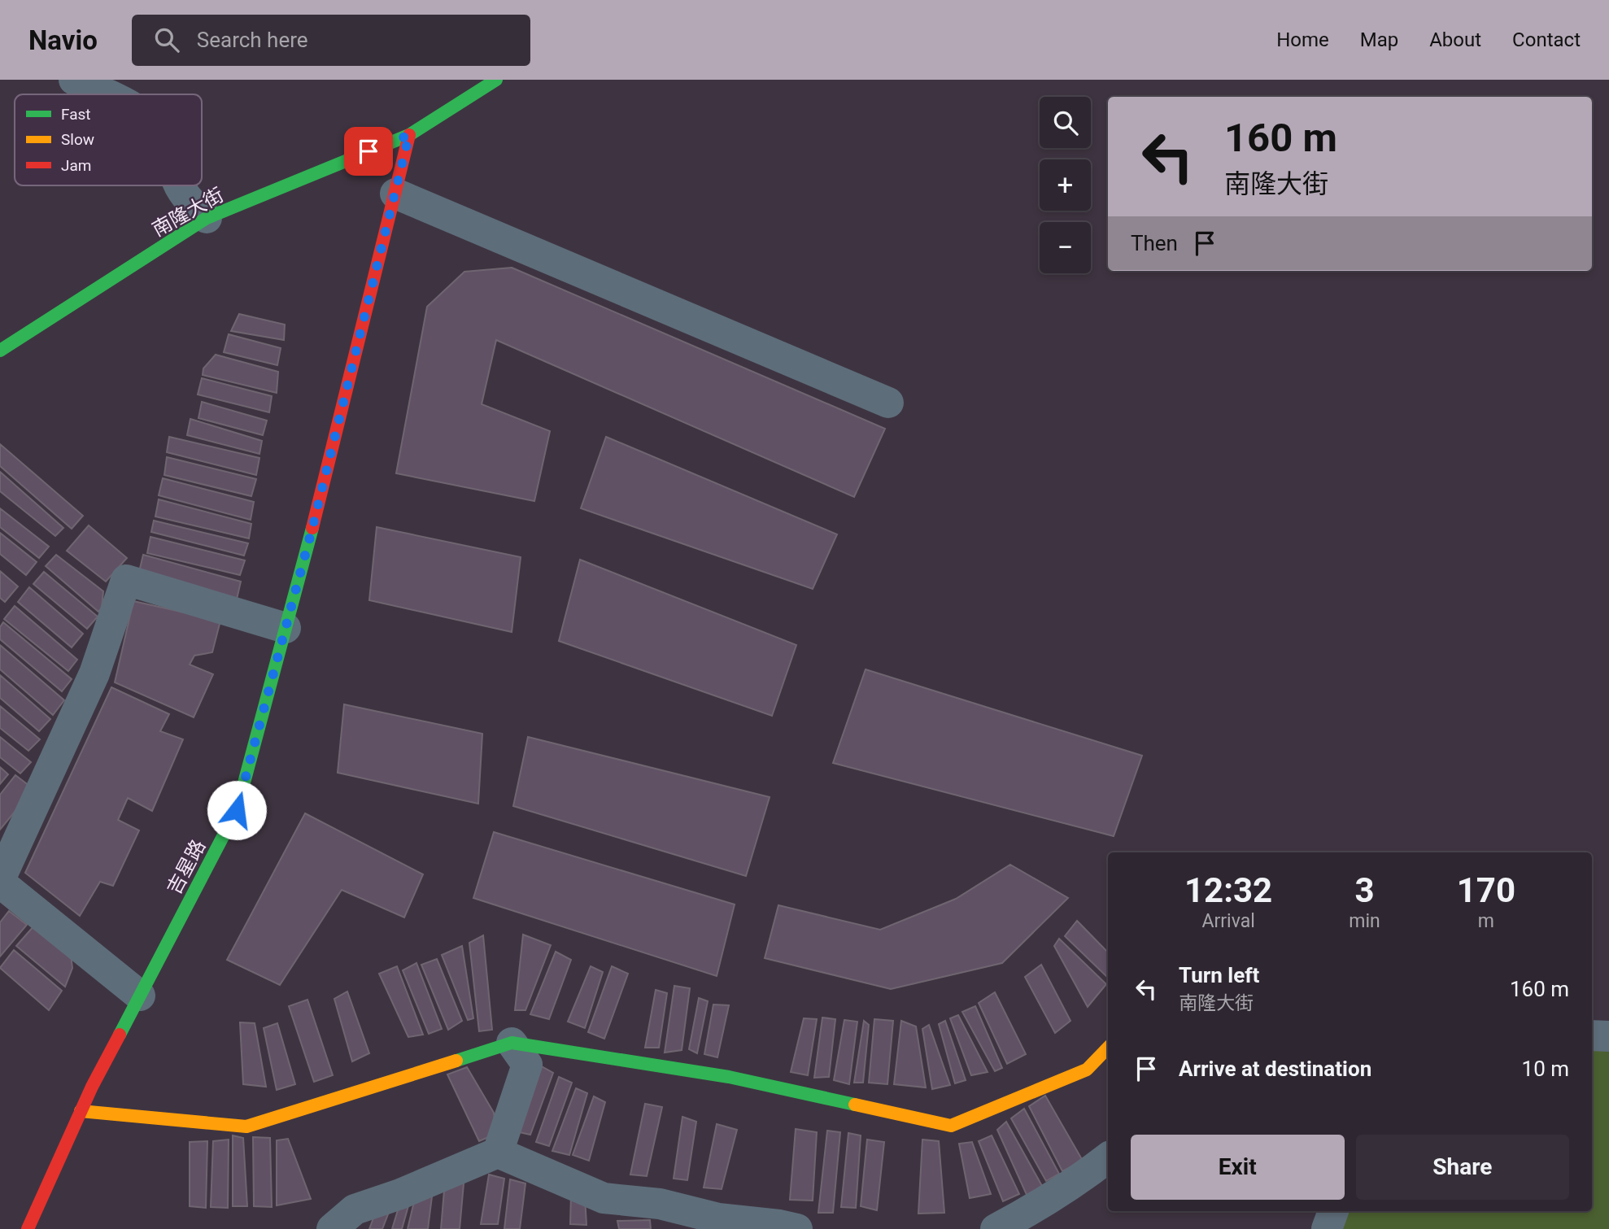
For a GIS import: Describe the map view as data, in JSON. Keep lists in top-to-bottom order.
{
  "streets": {
    "main road": ["南隆大街", "吉星路"]
  },
  "crossings": [
    ["南隆大街", "吉星路"]
  ],
  "legend": ["Fast", "Slow", "Jam"],
  "page": {
    "header": "Navio",
    "search": "Search here",
    "nav": [
      "Home",
      "Map",
      "About",
      "Contact"
    ],
    "map_buttons": ["+", "−"],
    "turn": ["160 m", "南隆大街"],
    "then": "Then",
    "eta": [
      "12:32",
      "Arrival",
      "3",
      "min",
      "170",
      "m"
    ],
    "list": [
      {
        "name": "Turn left",
        "note": "南隆大街",
        "value": "160 m"
      },
      {
        "name": "Arrive at destination",
        "value": "10 m"
      }
    ],
    "buttons": ["Exit", "Share"]
  }
}
